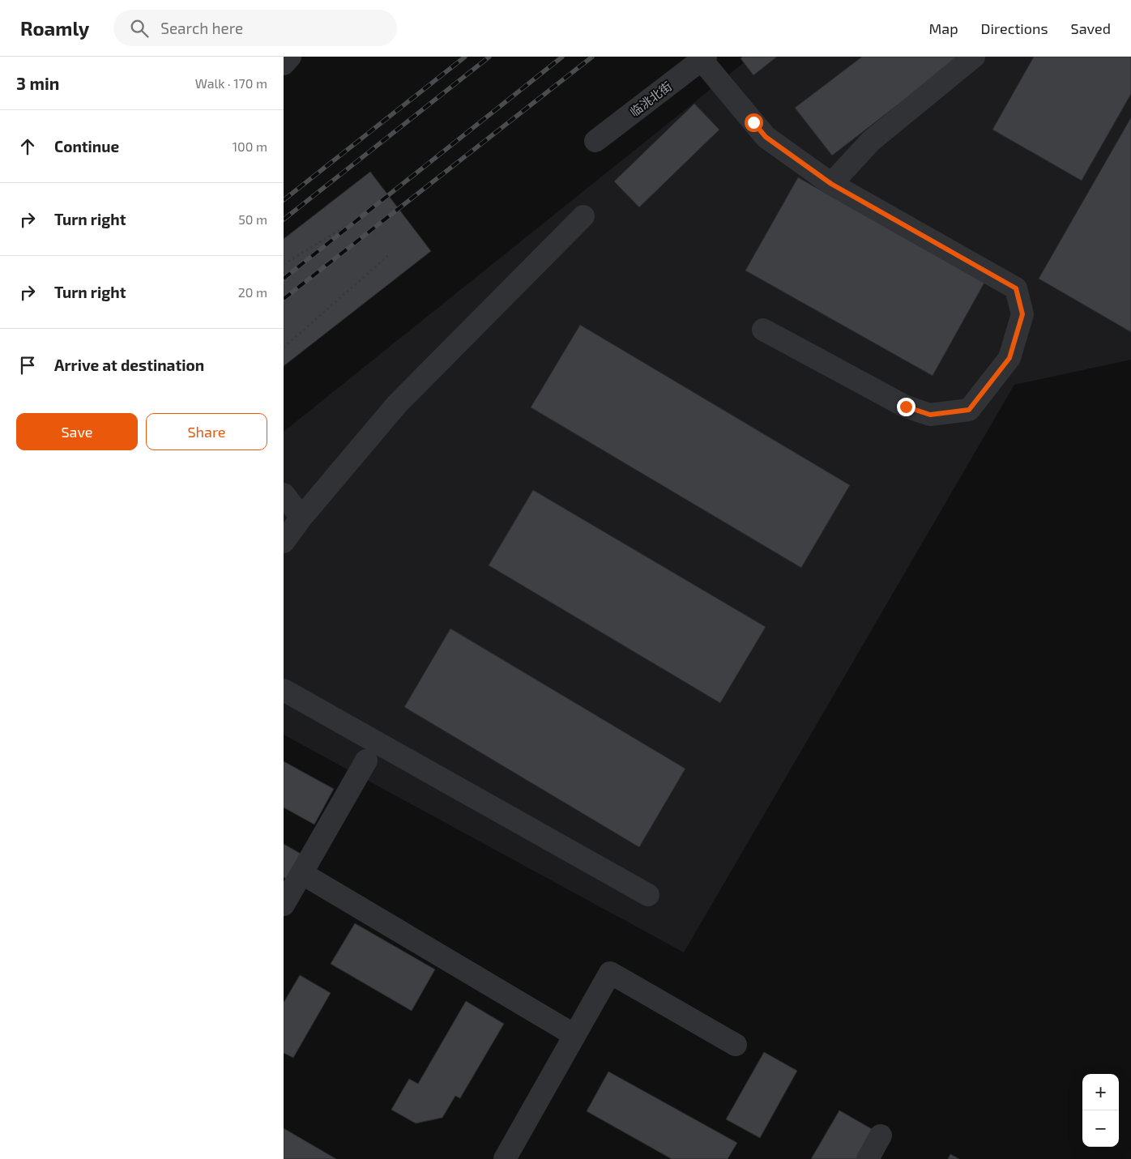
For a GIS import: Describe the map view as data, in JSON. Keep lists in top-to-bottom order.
{
  "streets": {
    "street": ["临洮北街"]
  },
  "page": {
    "header": "Roamly",
    "search": "Search here",
    "nav": ["Map", "Directions", "Saved"],
    "heading": ["3 min", "Walk · 170 m"],
    "list": [
      ["Continue", "100 m"],
      ["Turn right", "50 m"],
      ["Turn right", "20 m"],
      "Arrive at destination"
    ],
    "buttons": ["Save", "Share"],
    "map_buttons": ["+", "−"]
  }
}
